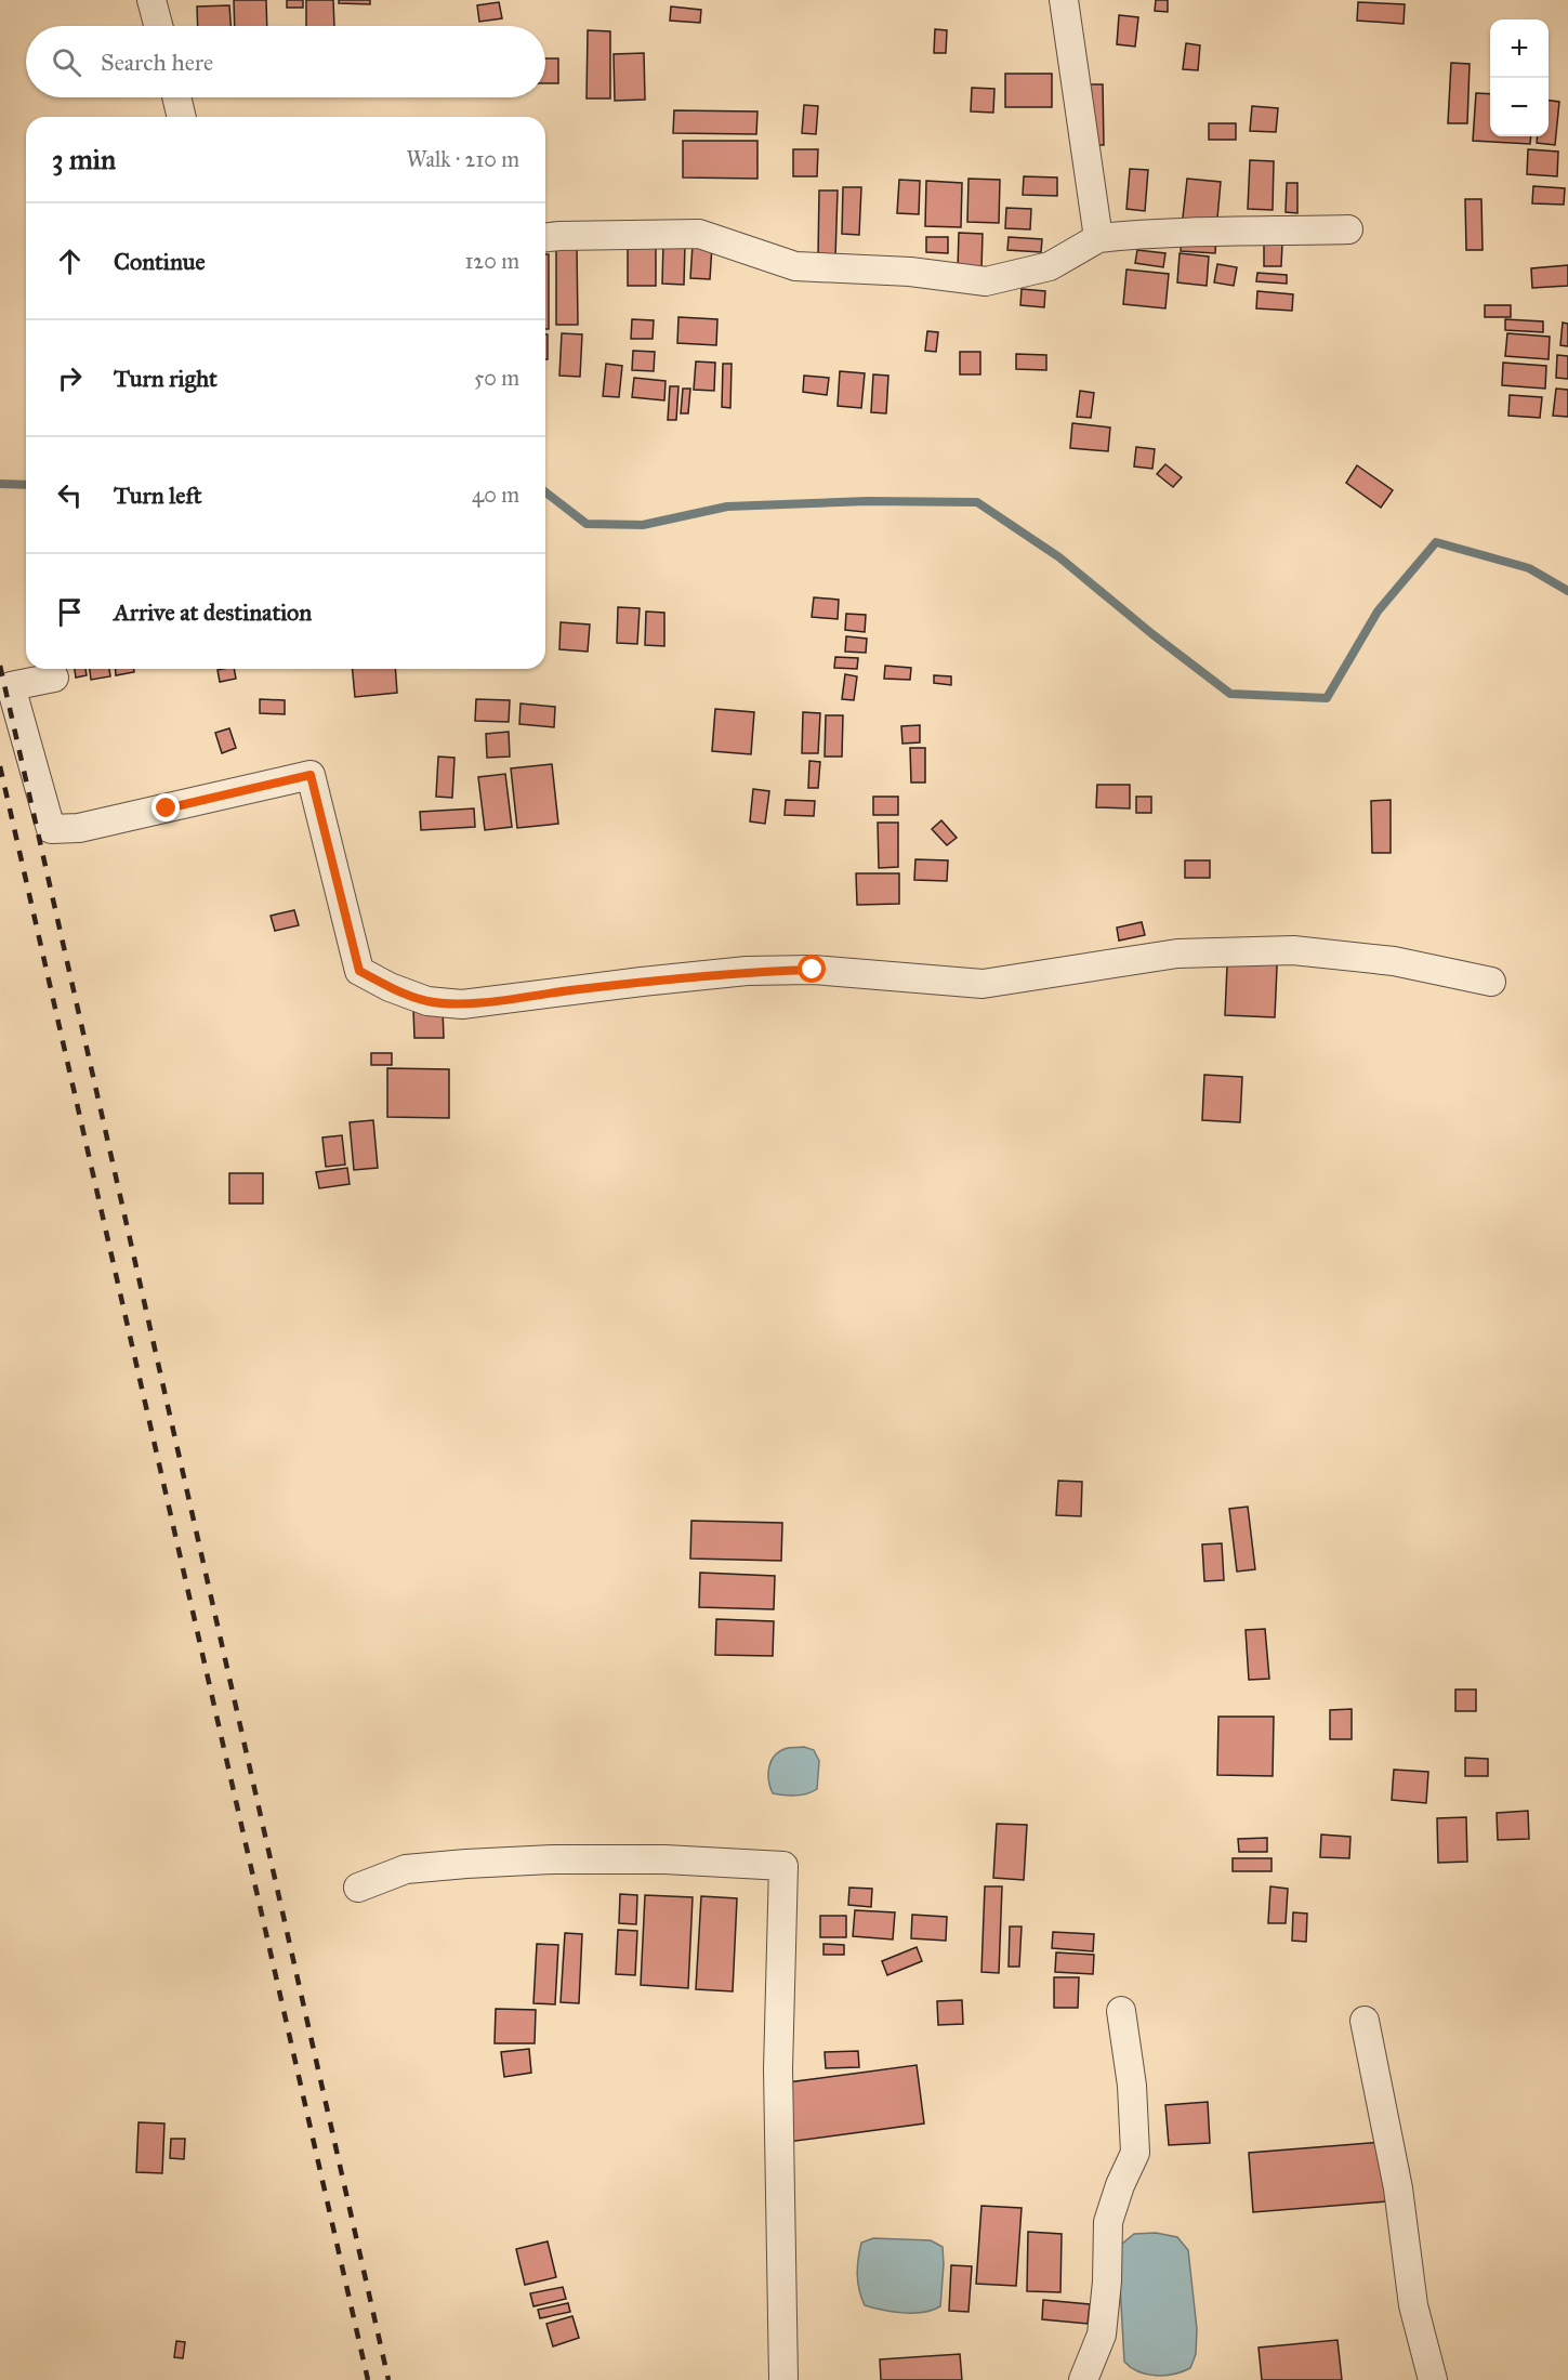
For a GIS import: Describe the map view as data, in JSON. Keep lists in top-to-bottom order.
{
  "page": {
    "map_buttons": ["+", "−"],
    "search": "Search here",
    "heading": ["3 min", "Walk · 210 m"],
    "list": [
      ["Continue", "120 m"],
      ["Turn right", "50 m"],
      ["Turn left", "40 m"],
      "Arrive at destination"
    ]
  }
}
